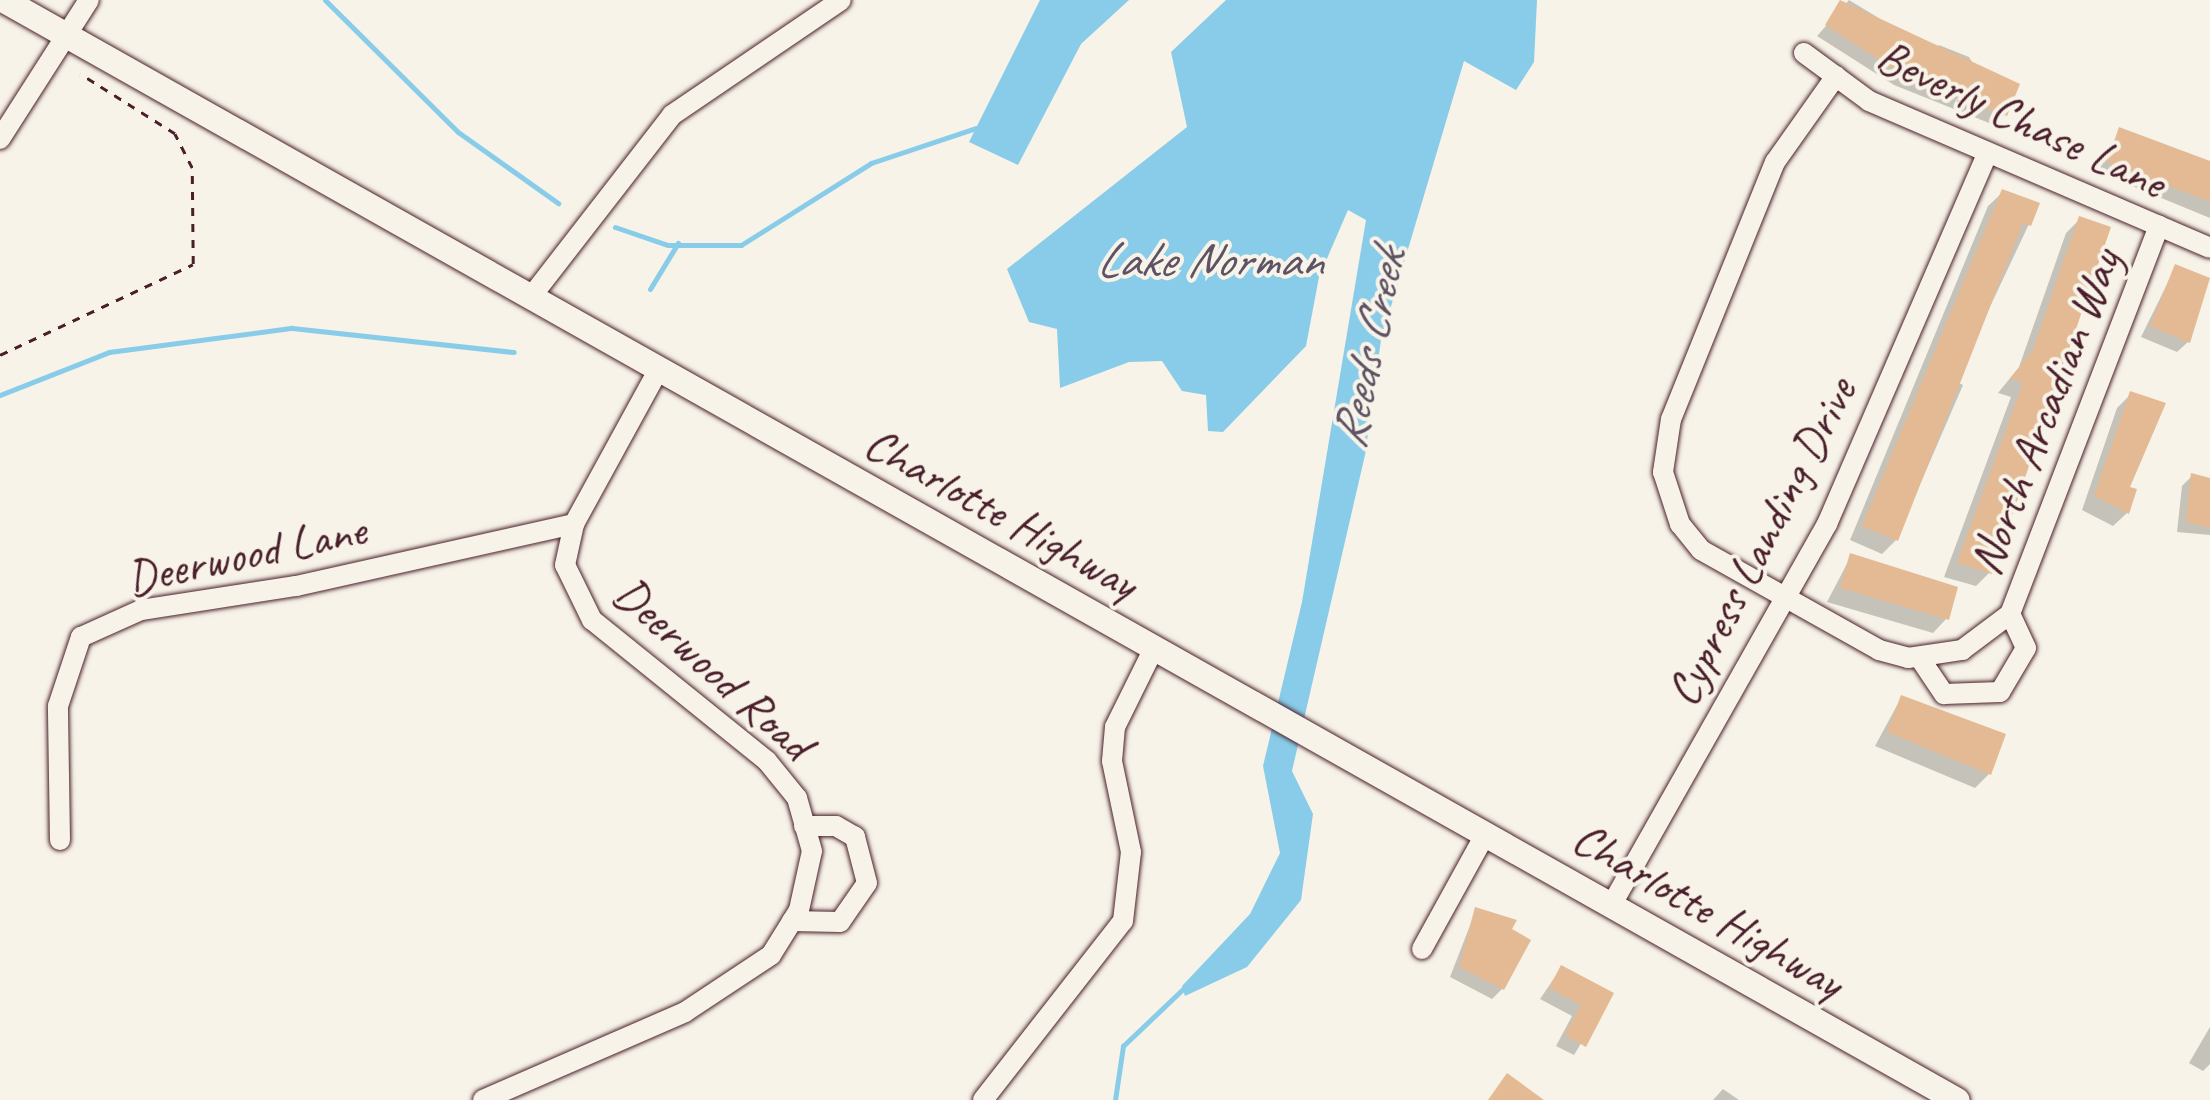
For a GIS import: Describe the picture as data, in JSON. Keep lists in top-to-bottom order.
{
  "streets": {
    "main road": ["Charlotte Highway"],
    "street": [
      "Beverly Chase Lane",
      "North Arcadian Way",
      "Cypress Landing Drive",
      "Deerwood Lane",
      "Deerwood Road"
    ]
  },
  "crossings": [
    ["Beverly Chase Lane", "North Arcadian Way"],
    ["Beverly Chase Lane", "Cypress Landing Drive"],
    ["North Arcadian Way", "Cypress Landing Drive"],
    ["Charlotte Highway", "Cypress Landing Drive"],
    ["Charlotte Highway", "Deerwood Road"],
    ["Deerwood Lane", "Deerwood Road"]
  ],
  "water": ["Lake Norman", "Reeds Creek"]
}
